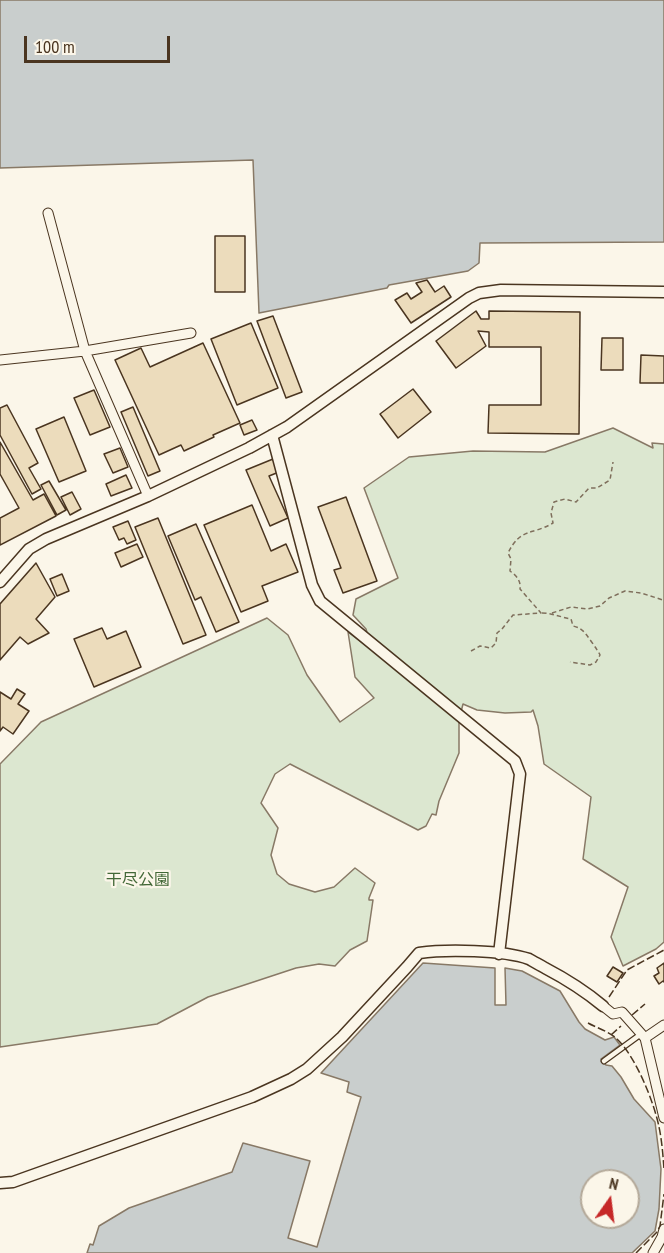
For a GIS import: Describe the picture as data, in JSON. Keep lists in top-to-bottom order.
{
  "parks": ["干尽公園"],
  "scale_bar": "100 m",
  "north": "top"
}
